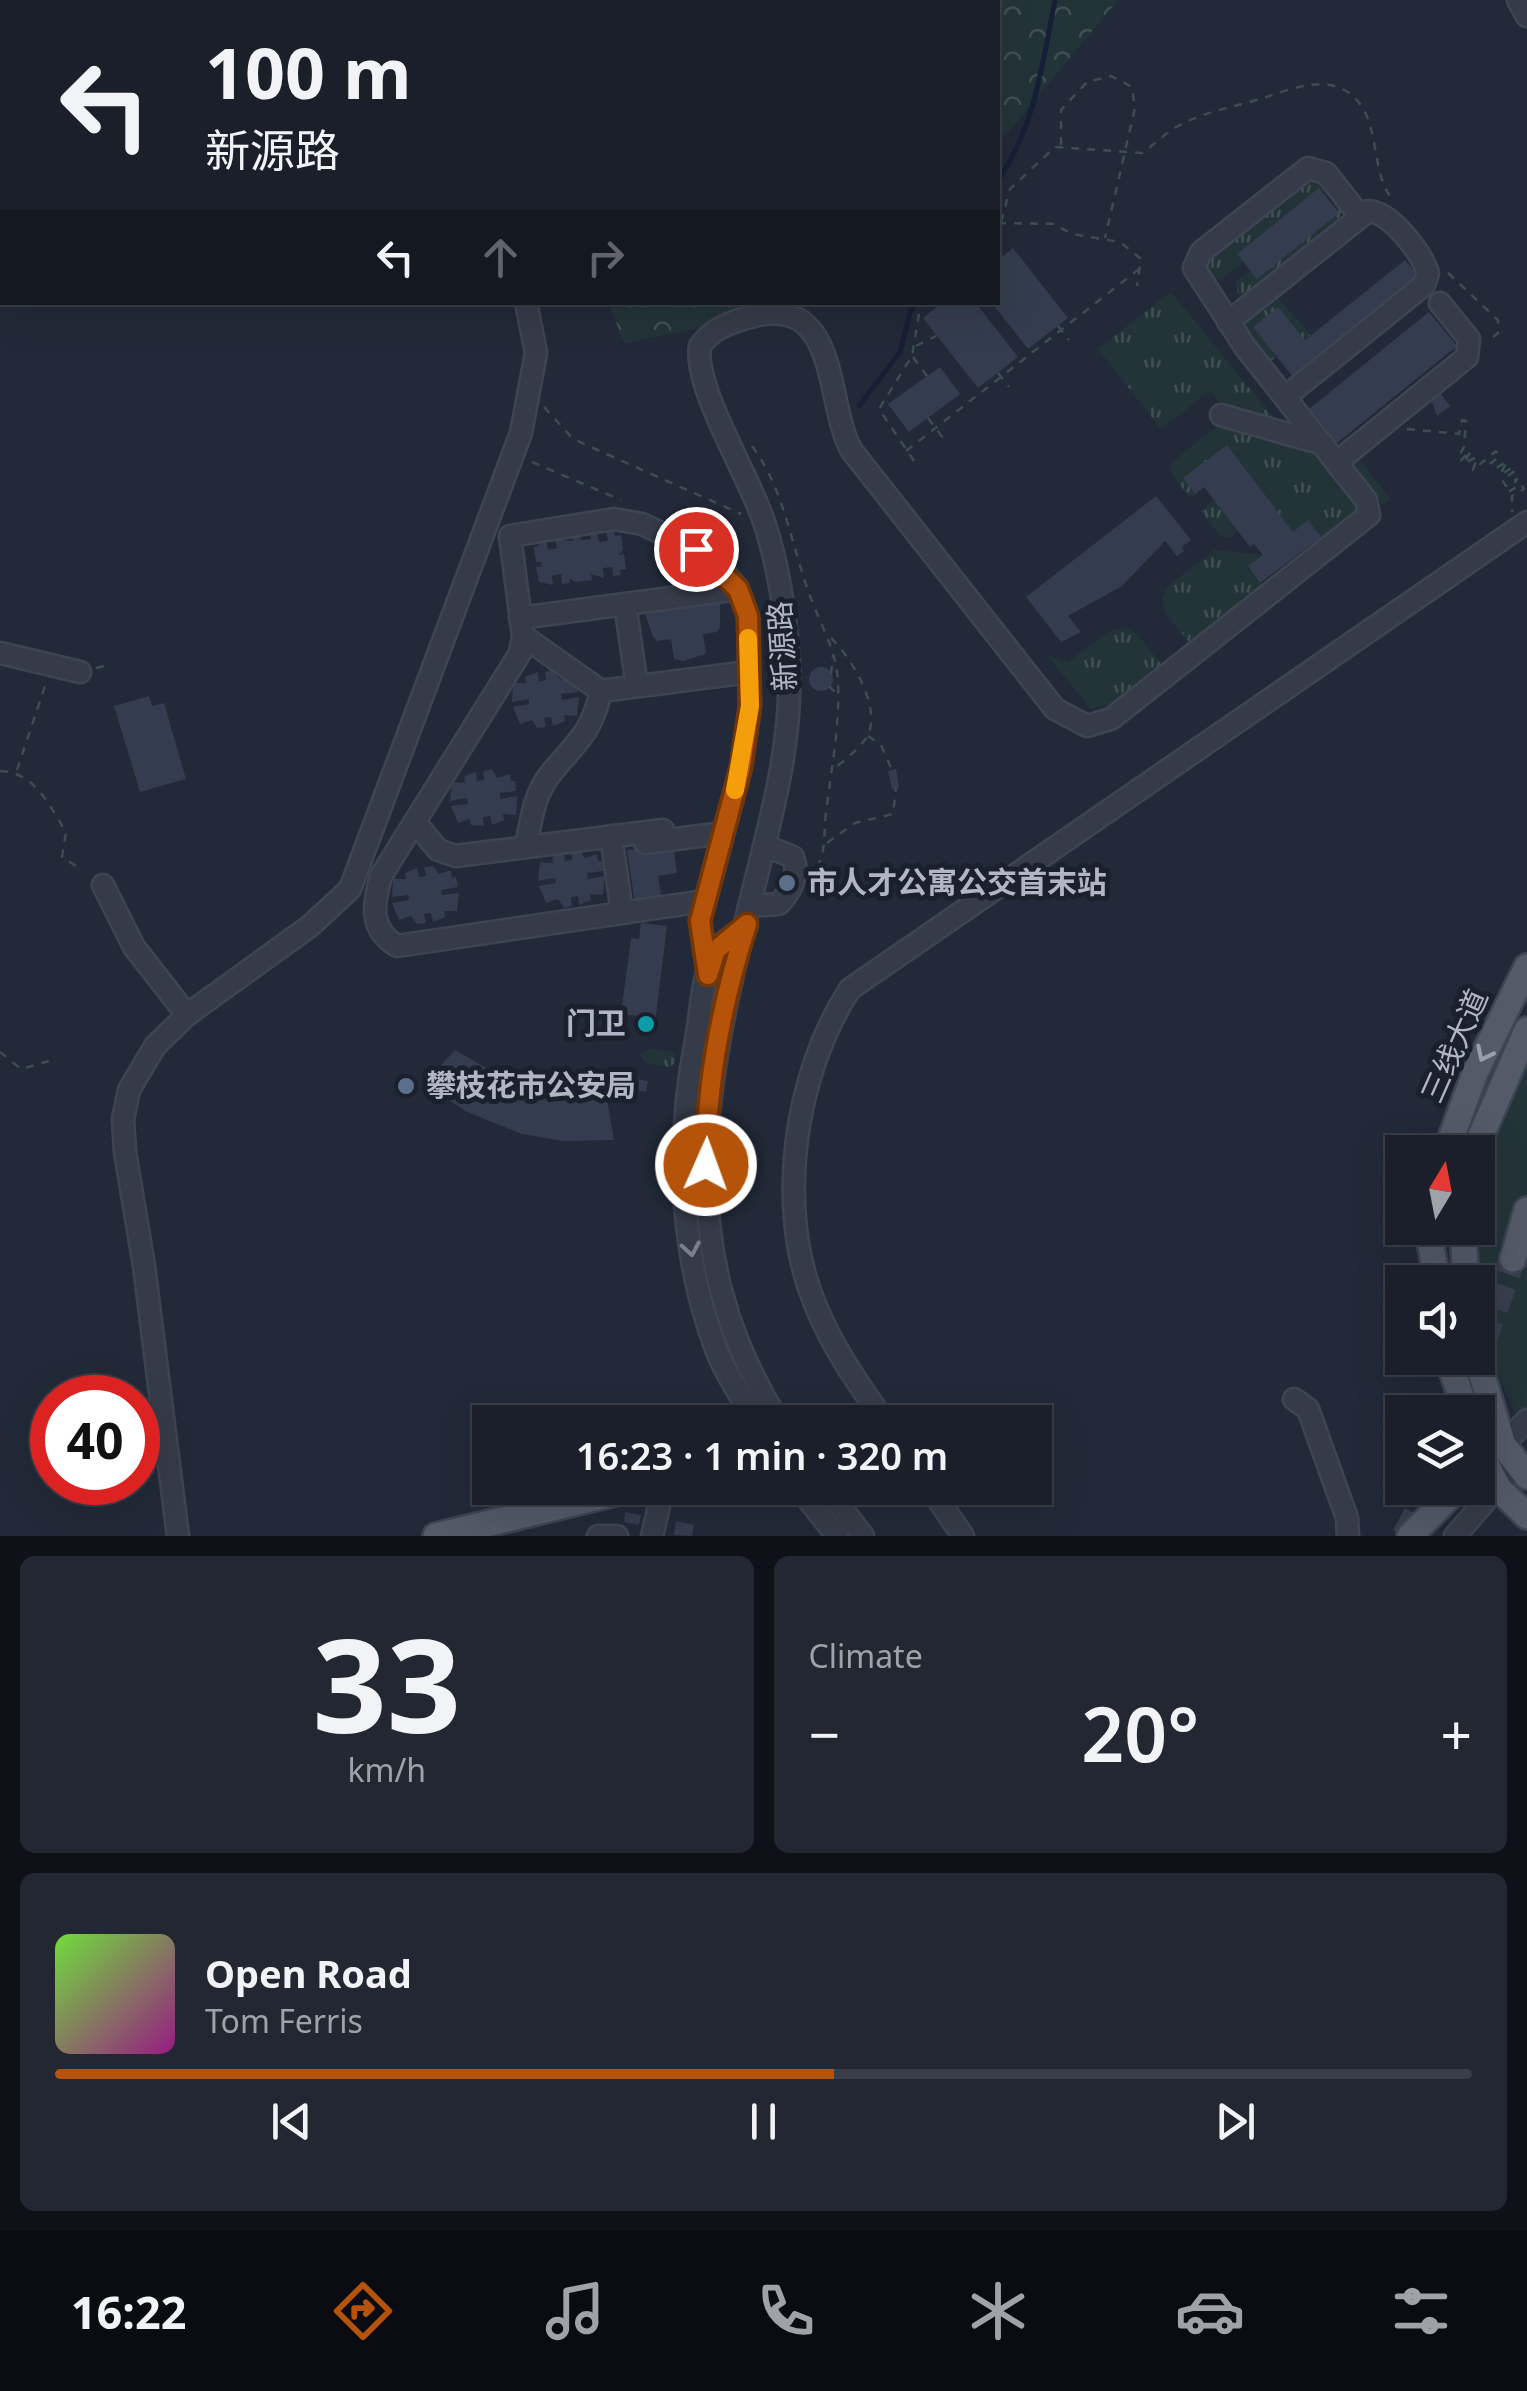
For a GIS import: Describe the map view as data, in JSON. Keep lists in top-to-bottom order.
{
  "streets": {
    "main road": ["三线大道"],
    "street": ["新源路"]
  },
  "places": ["市人才公寓公交首末站", "门卫", "攀枝花市公安局"],
  "north": "top",
  "page": {
    "turn": ["100 m", "新源路"],
    "limit": "40",
    "trip": "16:23 · 1 min · 320 m",
    "tile": [
      ["33", "km/h"],
      "Climate"
    ],
    "heat": ["−", "20°", "+"],
    "song": ["Open Road", "Tom Ferris"],
    "tabs": "16:22"
  }
}
